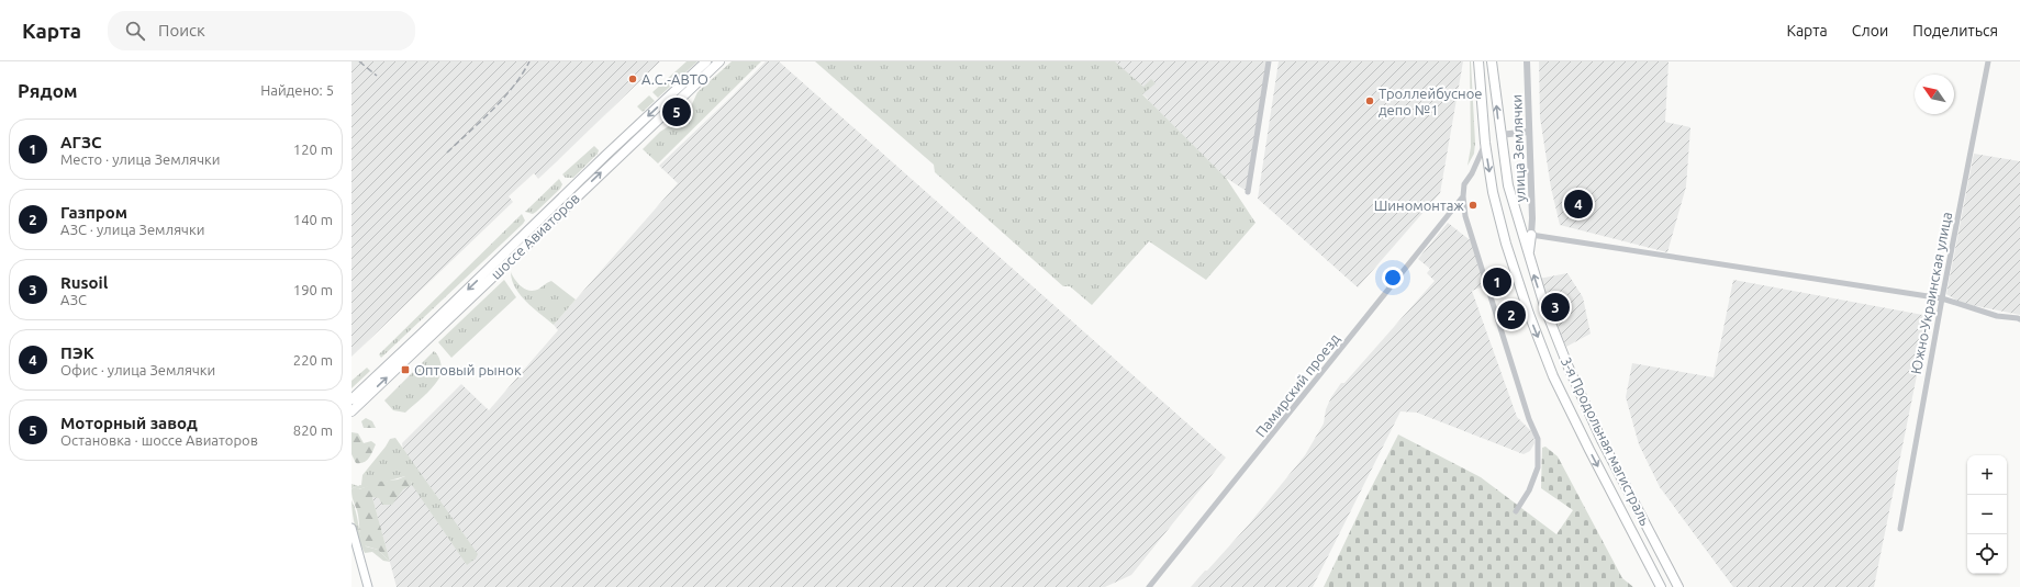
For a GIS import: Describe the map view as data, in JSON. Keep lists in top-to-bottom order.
{
  "streets": {
    "main road": ["шоссе Авиаторов", "3-я Продольная магистраль"],
    "street": ["улица Землячки", "Южно-Украинская улица", "Памирский проезд"]
  },
  "places": {
    "other": ["А.С.-АВТО", "Троллейбусное депо №1", "Шиномонтаж"],
    "transit": ["Оптовый рынок"]
  },
  "north": "top left",
  "page": {
    "header": "Карта",
    "search": "Поиск",
    "nav": ["Карта", "Слои", "Поделиться"],
    "heading": ["Рядом", "Найдено: 5"],
    "pins": [
      "5",
      "4",
      "1",
      "3",
      "2"
    ],
    "list": [
      {
        "mark": "1",
        "name": "АГЗС",
        "note": "Место · улица Землячки",
        "value": "120 m"
      },
      {
        "mark": "2",
        "name": "Газпром",
        "note": "АЗС · улица Землячки",
        "value": "140 m"
      },
      {
        "mark": "3",
        "name": "Rusoil",
        "note": "АЗС",
        "value": "190 m"
      },
      {
        "mark": "4",
        "name": "ПЭК",
        "note": "Офис · улица Землячки",
        "value": "220 m"
      },
      {
        "mark": "5",
        "name": "Моторный завод",
        "note": "Остановка · шоссе Авиаторов",
        "value": "820 m"
      }
    ],
    "map_buttons": ["+", "−"]
  }
}
